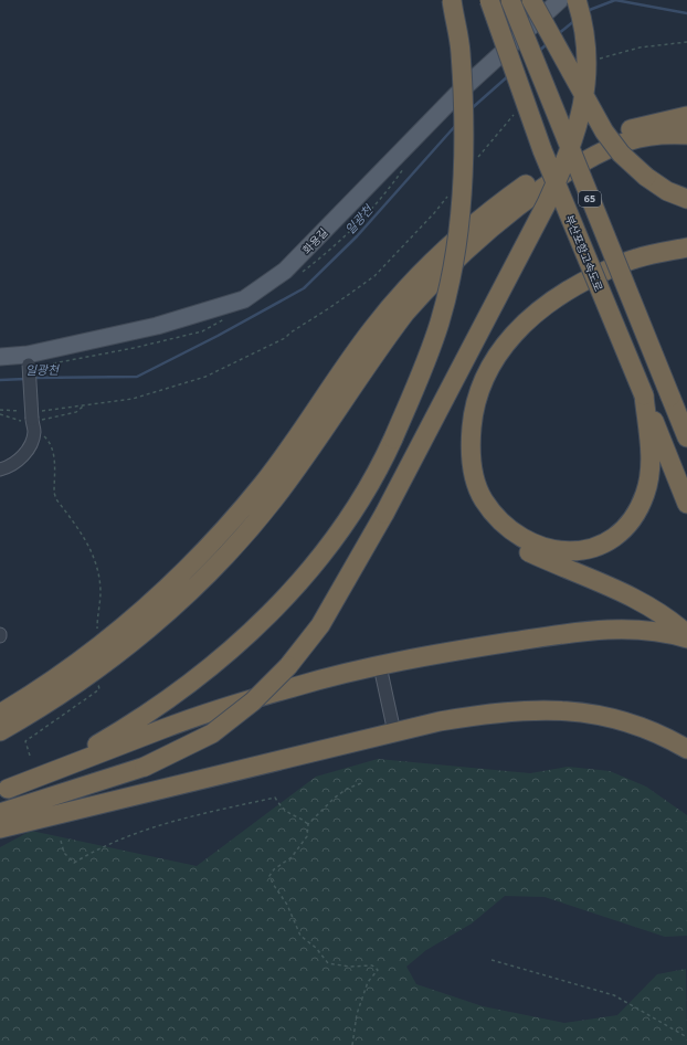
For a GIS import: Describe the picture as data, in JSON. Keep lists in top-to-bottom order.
{
  "streets": {
    "highway": ["65", "부산포항고속도로"],
    "main road": ["화용길"]
  },
  "water": ["일광천"]
}
